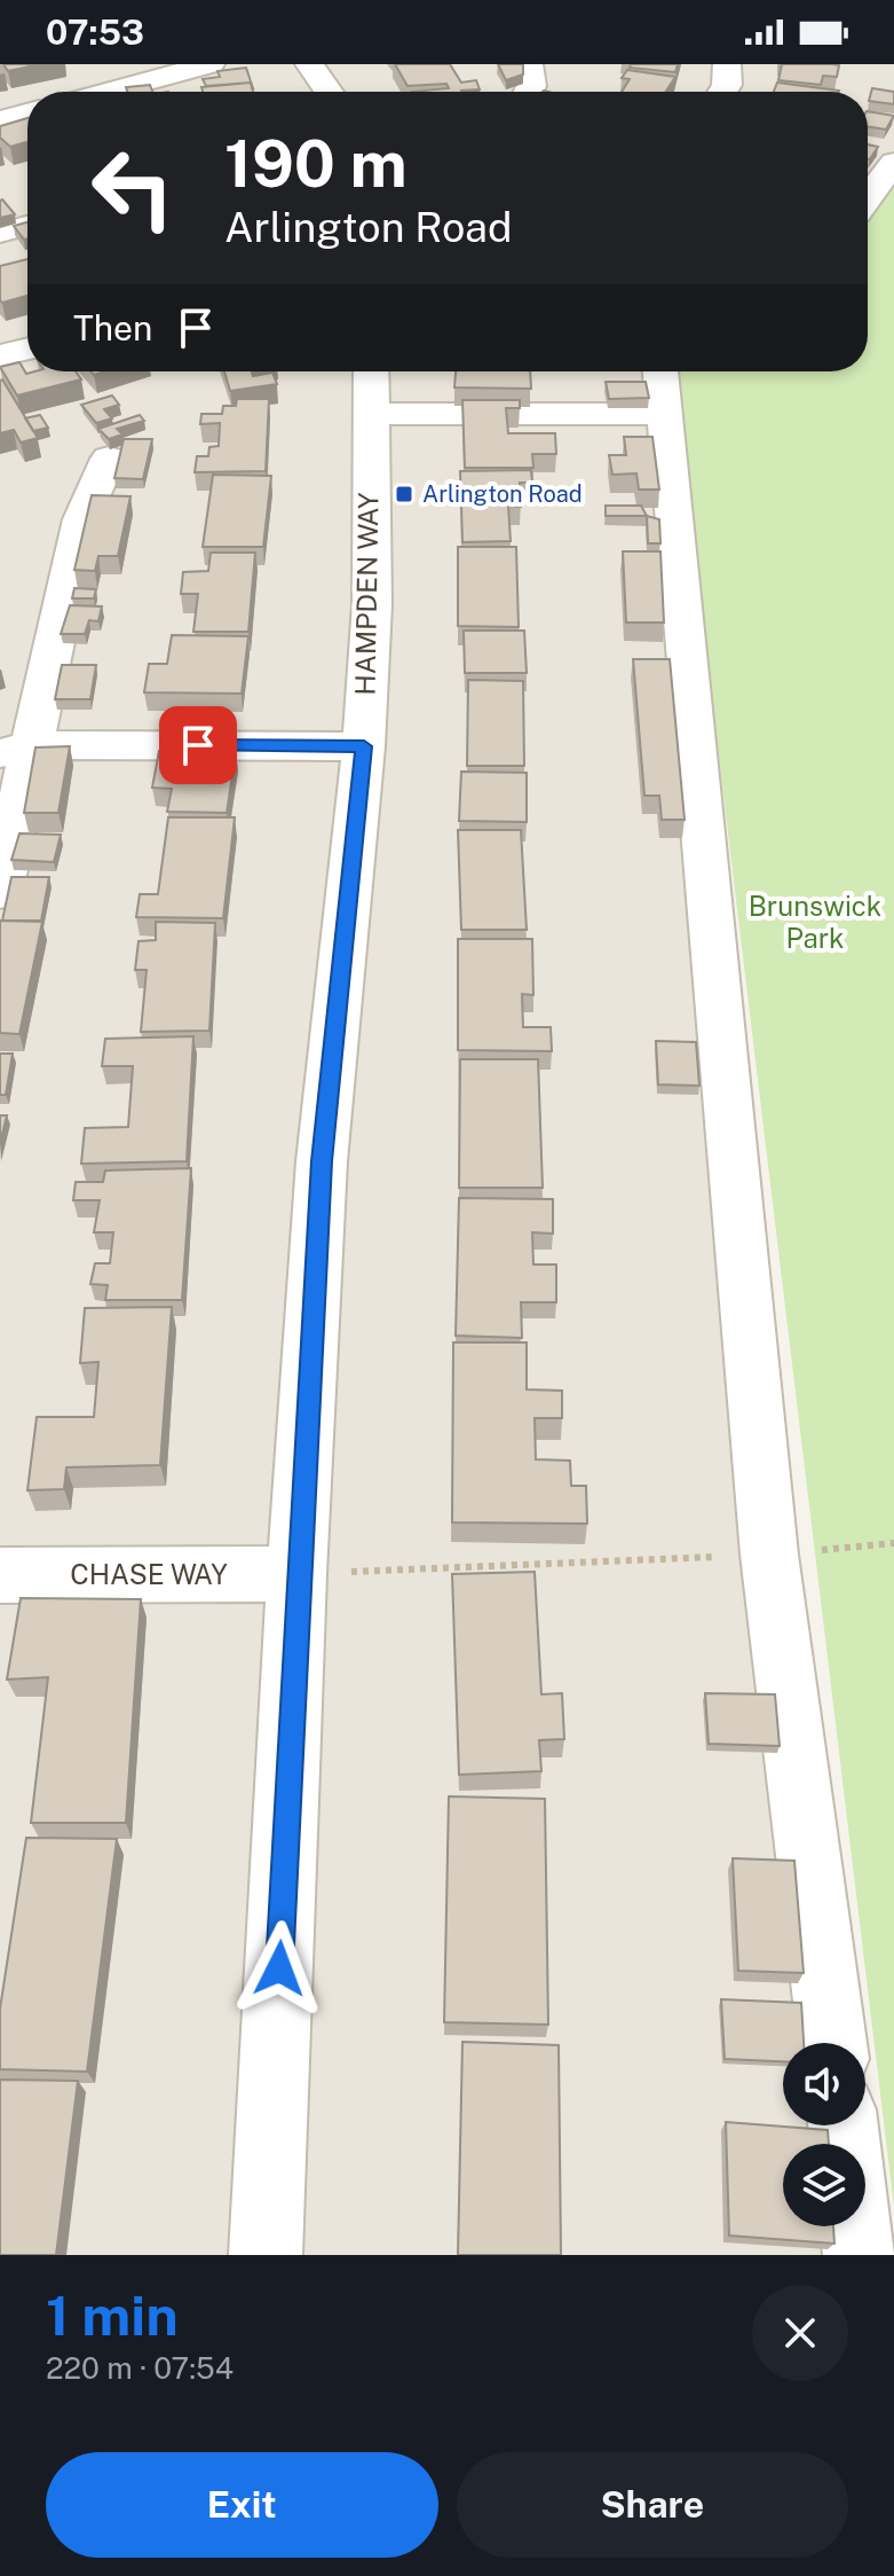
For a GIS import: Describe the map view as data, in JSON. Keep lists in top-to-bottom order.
{
  "streets": {
    "street": ["HAMPDEN WAY", "CHASE WAY"]
  },
  "crossings": [
    ["HAMPDEN WAY", "CHASE WAY"]
  ],
  "parks": ["Brunswick Park"],
  "places": {
    "transit": ["Arlington Road"]
  },
  "page": {
    "status": "07:53",
    "turn": ["190 m", "Arlington Road"],
    "then": "Then",
    "heading": ["1 min", "220 m · 07:54"],
    "buttons": ["Exit", "Share"]
  }
}
